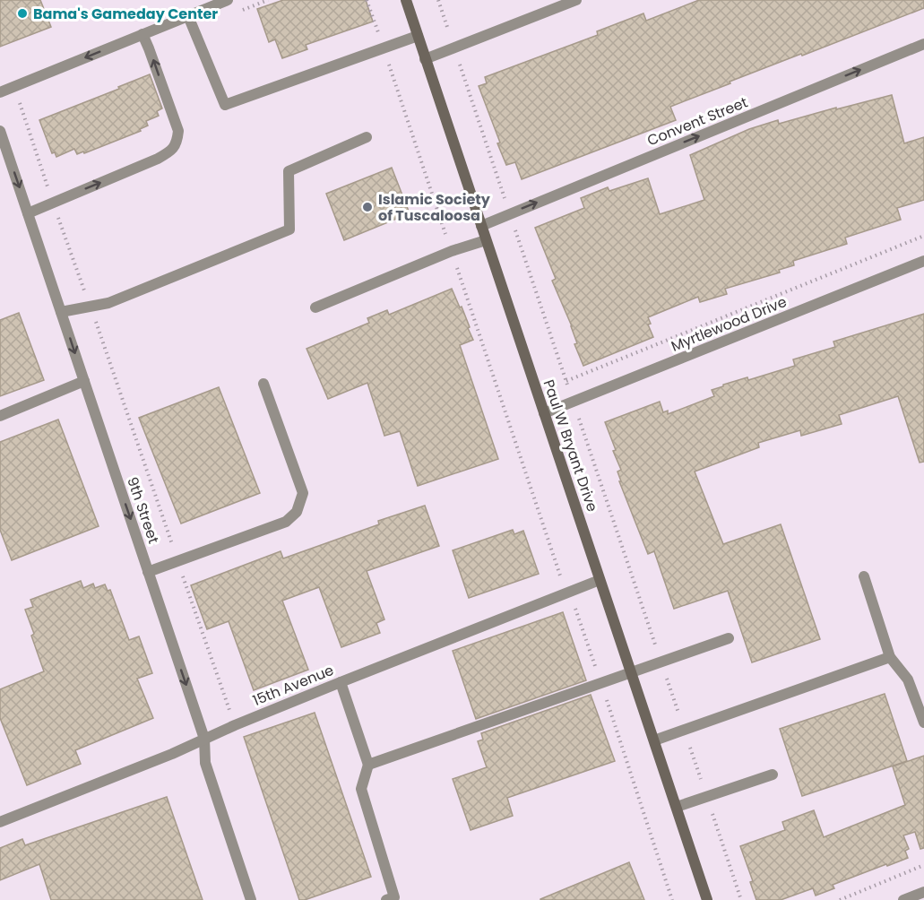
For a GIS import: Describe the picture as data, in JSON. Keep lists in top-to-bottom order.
{
  "streets": {
    "street": [
      "Convent Street",
      "Myrtlewood Drive",
      "Paul W Bryant Drive",
      "9th Street",
      "15th Avenue"
    ]
  },
  "crossings": [
    ["Convent Street", "Paul W Bryant Drive"],
    ["Myrtlewood Drive", "Paul W Bryant Drive"],
    ["Paul W Bryant Drive", "15th Avenue"],
    ["9th Street", "15th Avenue"]
  ],
  "one_way": ["Convent Street", "9th Street"],
  "places": ["Bama's Gameday Center", "Islamic Society of Tuscaloosa"]
}
